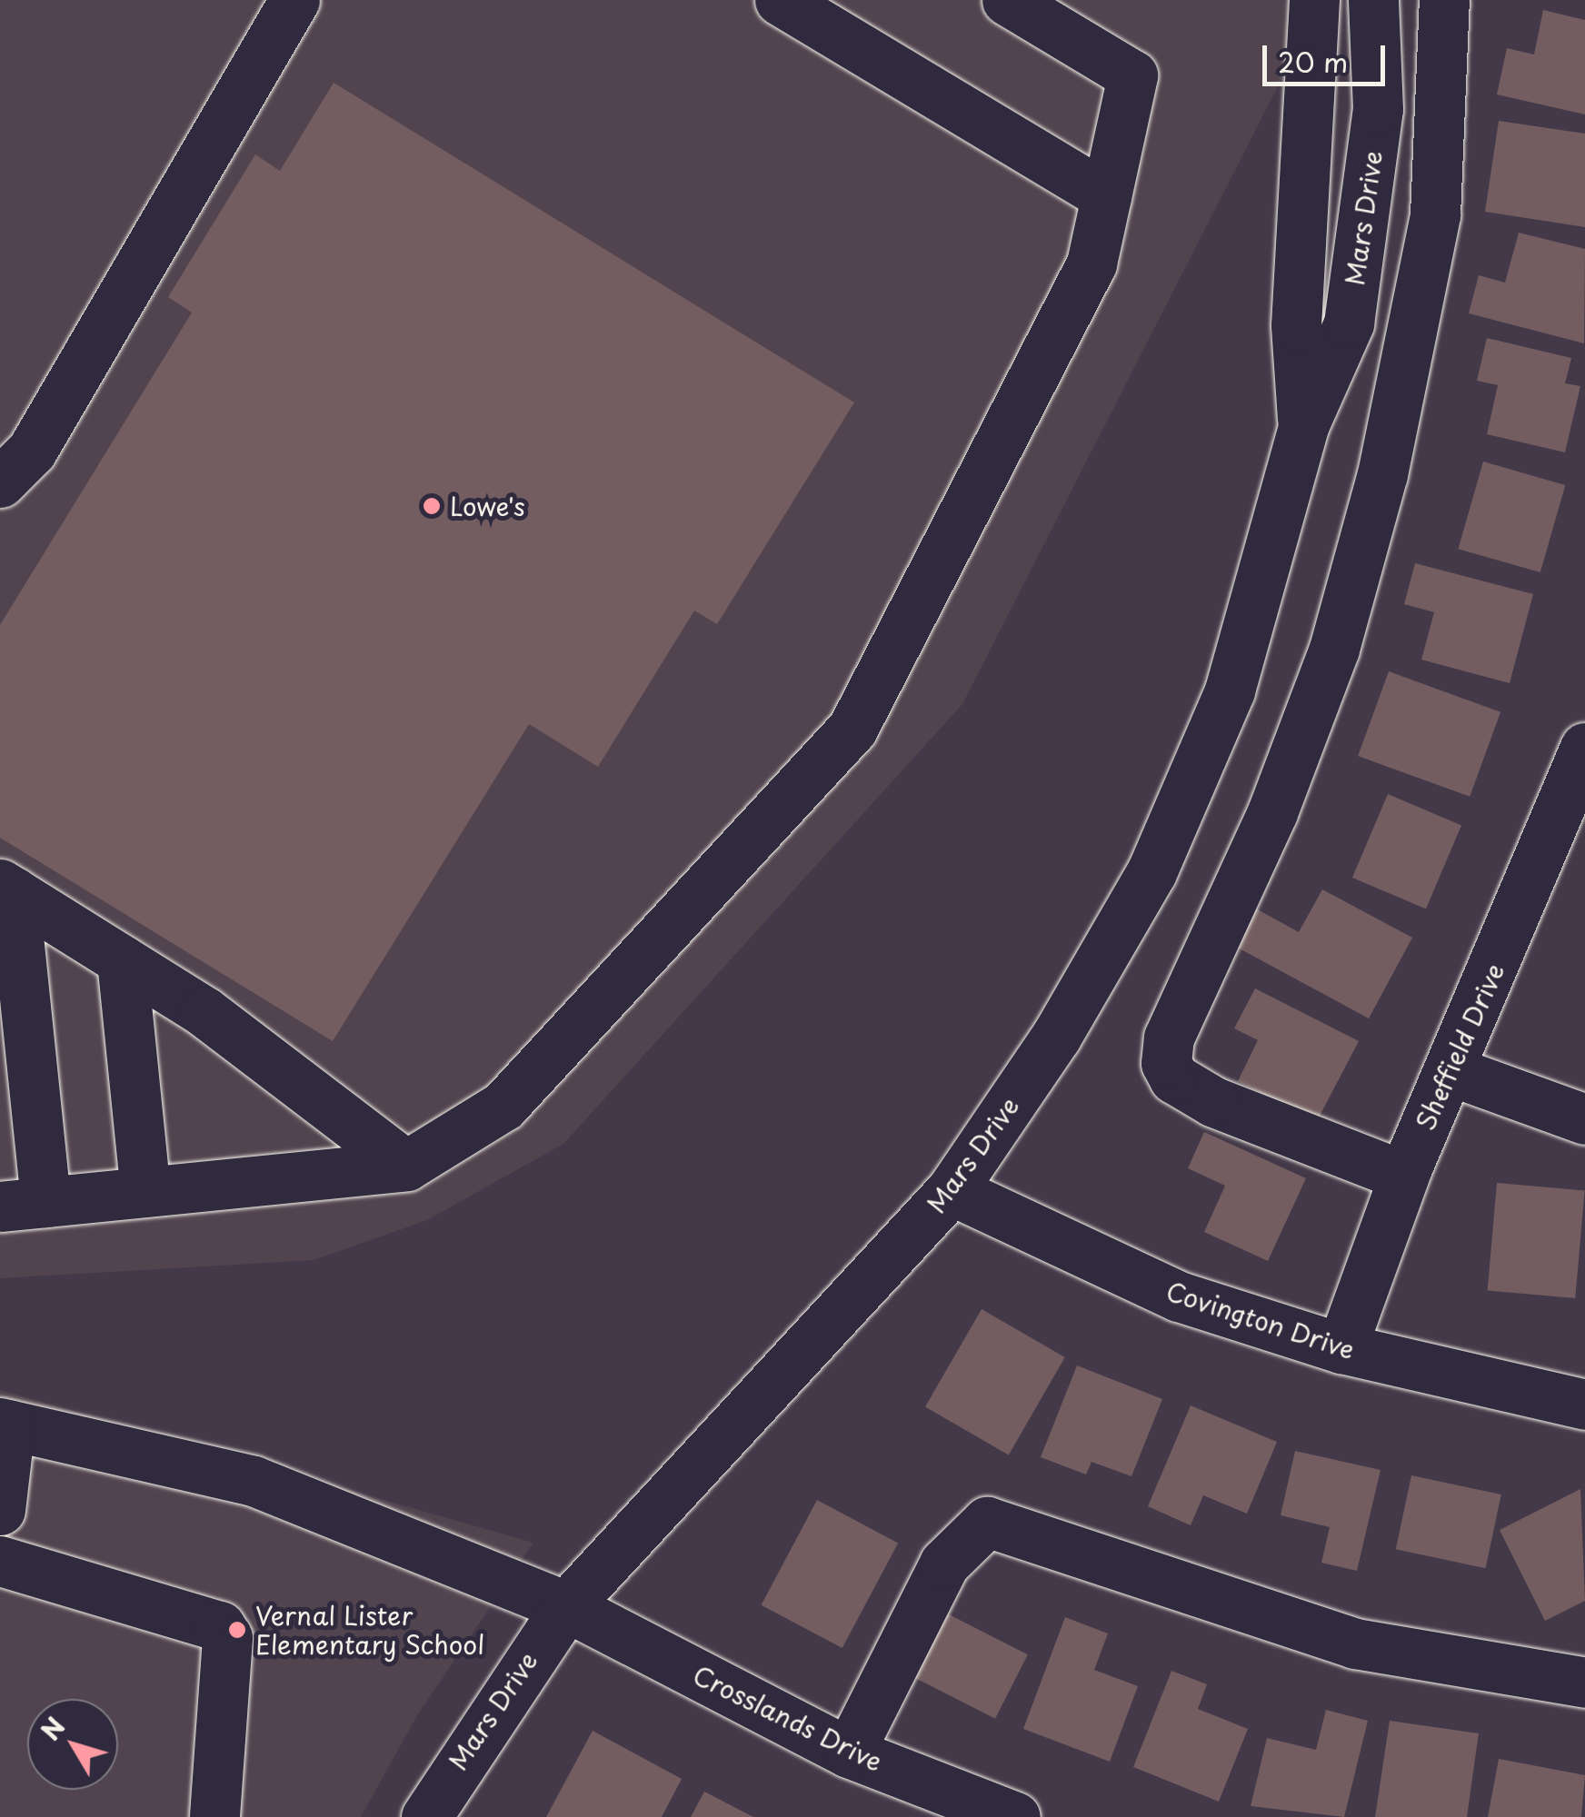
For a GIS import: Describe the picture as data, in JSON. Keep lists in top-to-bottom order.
{
  "streets": {
    "street": [
      "Mars Drive",
      "Sheffield Drive",
      "Covington Drive",
      "Crosslands Drive"
    ]
  },
  "crossings": [
    ["Mars Drive", "Covington Drive"],
    ["Mars Drive", "Crosslands Drive"],
    ["Sheffield Drive", "Covington Drive"]
  ],
  "places": ["Lowe's", "Vernal Lister Elementary School"],
  "scale_bar": "20 m",
  "north": "top left"
}
